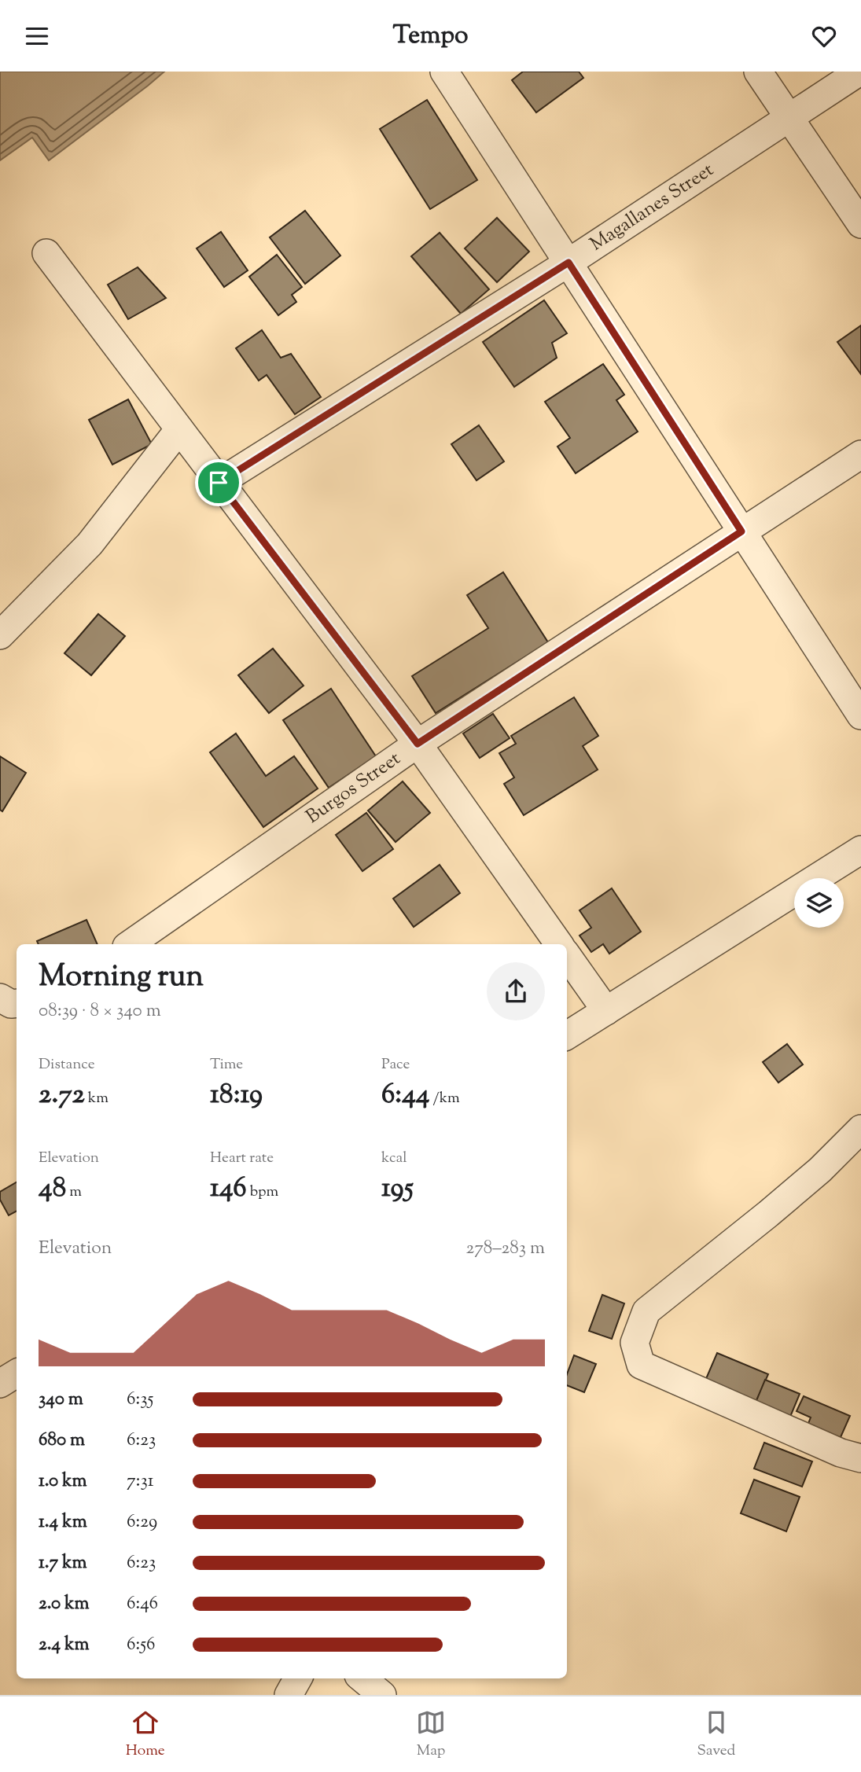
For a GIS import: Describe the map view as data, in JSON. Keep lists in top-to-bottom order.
{
  "streets": {
    "street": ["Magallanes Street", "Burgos Street"]
  },
  "page": {
    "header": "Tempo",
    "heading": ["Morning run", "08:39 · 8 × 340 m"],
    "stats": [
      ["Distance", "2.72 km"],
      ["Time", "18:19"],
      ["Pace", "6:44 /km"],
      ["Elevation", "48 m"],
      ["Heart rate", "146 bpm"],
      ["kcal", "195"]
    ],
    "chart": ["Elevation", "278–283 m"],
    "list": [
      {
        "name": "340 m",
        "note": "6:35"
      },
      {
        "name": "680 m",
        "note": "6:23"
      },
      {
        "name": "1.0 km",
        "note": "7:31"
      },
      {
        "name": "1.4 km",
        "note": "6:29"
      },
      {
        "name": "1.7 km",
        "note": "6:23"
      },
      {
        "name": "2.0 km",
        "note": "6:46"
      },
      {
        "name": "2.4 km",
        "note": "6:56"
      }
    ],
    "tabs": ["Home", "Map", "Saved"]
  }
}
